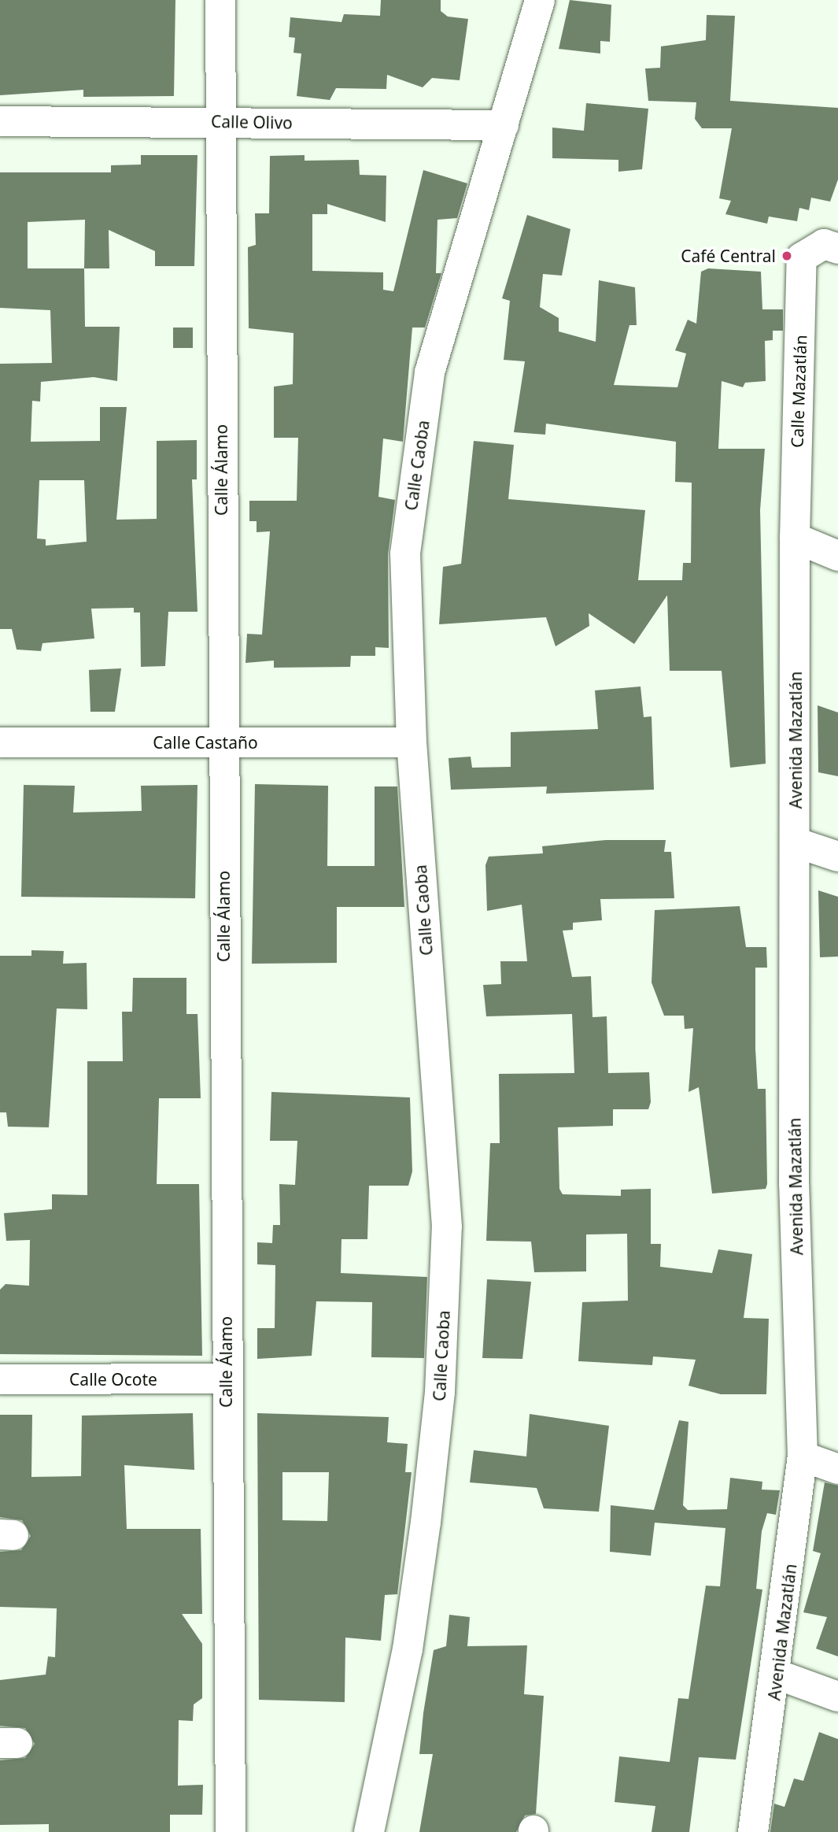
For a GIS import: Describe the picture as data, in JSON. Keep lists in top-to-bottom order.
{
  "streets": {
    "street": [
      "Calle Olivo",
      "Calle Mazatlán",
      "Calle Caoba",
      "Calle Álamo",
      "Avenida Mazatlán",
      "Calle Castaño",
      "Calle Ocote"
    ]
  },
  "crossings": [
    ["Calle Olivo", "Calle Caoba"],
    ["Calle Olivo", "Calle Álamo"],
    ["Calle Mazatlán", "Avenida Mazatlán"],
    ["Calle Caoba", "Calle Castaño"],
    ["Calle Álamo", "Calle Castaño"],
    ["Calle Álamo", "Calle Ocote"]
  ],
  "places": ["Café Central"]
}
